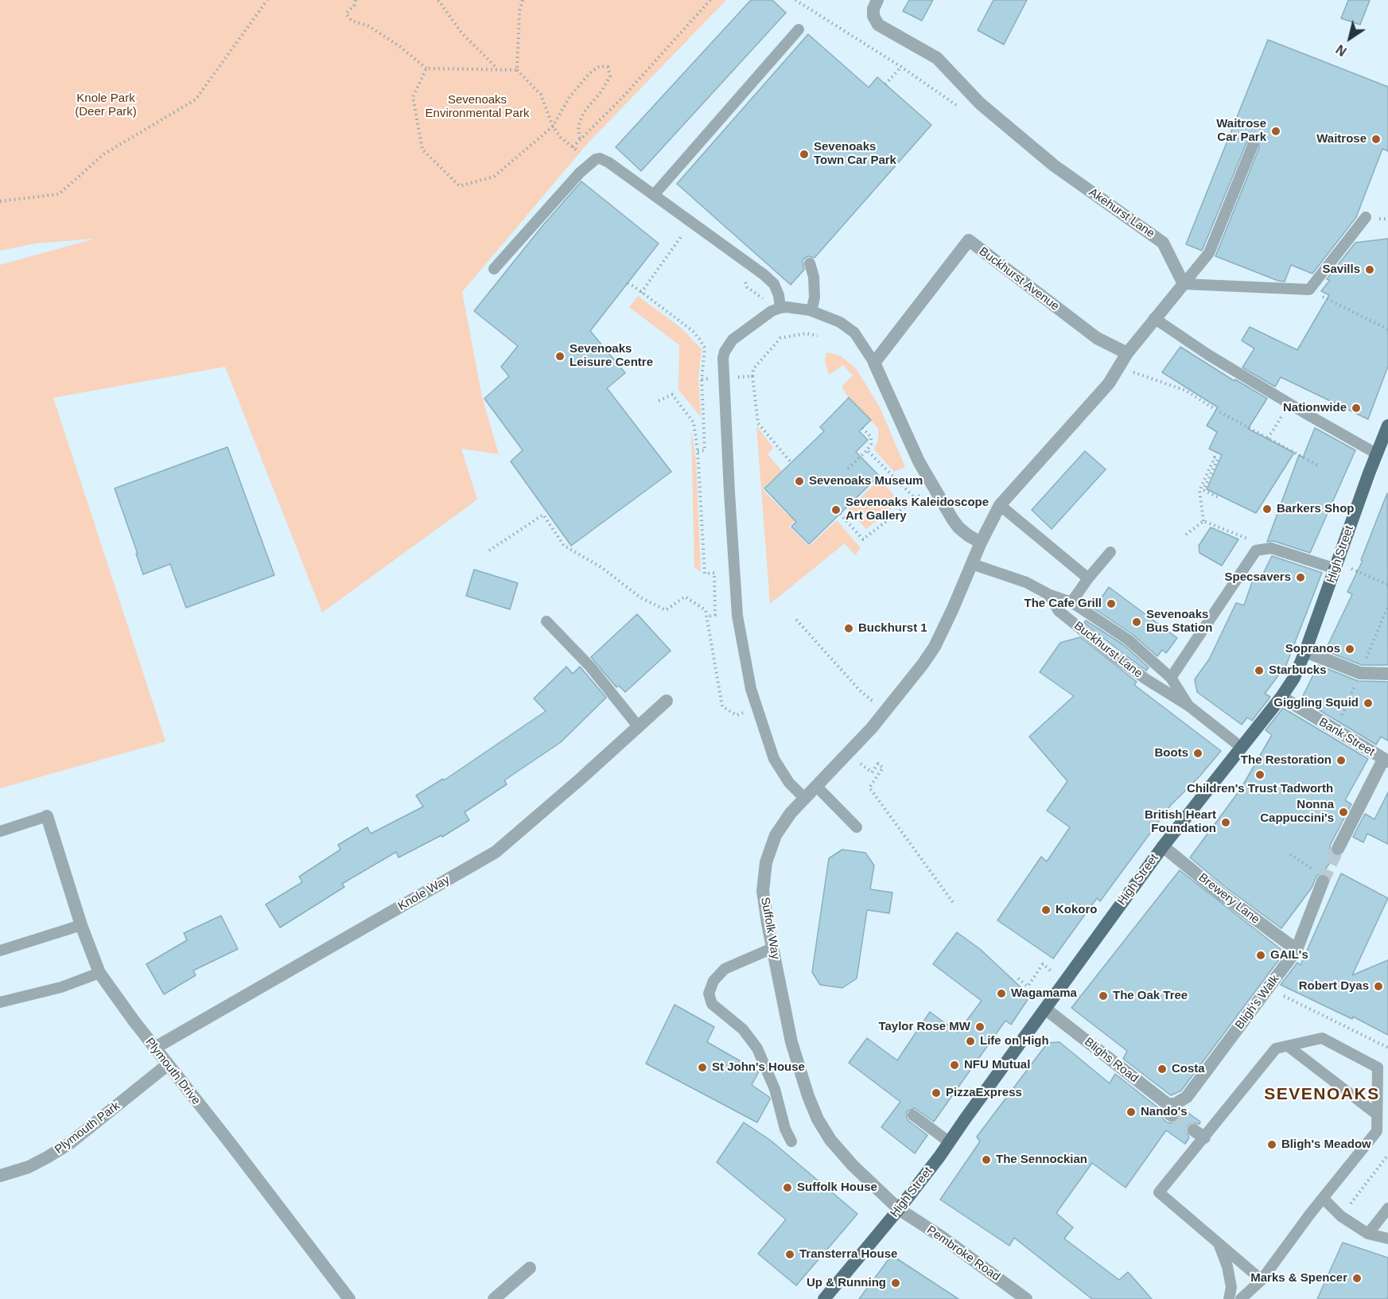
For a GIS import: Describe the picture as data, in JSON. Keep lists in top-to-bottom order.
{
  "streets": {
    "main road": ["High Street"],
    "street": [
      "Akehurst Lane",
      "Buckhurst Avenue",
      "Bank Street",
      "Knole Way",
      "Brewery Lane",
      "Suffolk Way",
      "Bligh's Walk",
      "Blighs Road",
      "Plymouth Drive",
      "Plymouth Park",
      "Pembroke Road"
    ],
    "lane": ["Buckhurst Lane"]
  },
  "crossings": [
    ["High Street", "Buckhurst Lane"],
    ["High Street", "Bank Street"],
    ["High Street", "Brewery Lane"],
    ["High Street", "Suffolk Way"],
    ["High Street", "Blighs Road"],
    ["High Street", "Pembroke Road"],
    ["Buckhurst Lane", "Suffolk Way"],
    ["Knole Way", "Plymouth Drive"],
    ["Brewery Lane", "Bligh's Walk"],
    ["Suffolk Way", "Pembroke Road"],
    ["Bligh's Walk", "Blighs Road"],
    ["Plymouth Drive", "Plymouth Park"]
  ],
  "districts": ["SEVENOAKS"],
  "parks": ["Knole Park (Deer Park)", "Sevenoaks Environmental Park"],
  "places": [
    "Waitrose Car Park",
    "Waitrose",
    "Sevenoaks Town Car Park",
    "Savills",
    "Sevenoaks Leisure Centre",
    "Nationwide",
    "Sevenoaks Museum",
    "Barkers Shop",
    "Sevenoaks Kaleidoscope Art Gallery",
    "Specsavers",
    "The Cafe Grill",
    "Sevenoaks Bus Station",
    "Buckhurst 1",
    "Sopranos",
    "Starbucks",
    "Giggling Squid",
    "Boots",
    "The Restoration",
    "Children's Trust Tadworth",
    "Nonna Cappuccini's",
    "British Heart Foundation",
    "Kokoro",
    "GAIL's",
    "Robert Dyas",
    "Wagamama",
    "The Oak Tree",
    "Taylor Rose MW",
    "Life on High",
    "NFU Mutual",
    "St John's House",
    "Costa",
    "PizzaExpress",
    "Nando's",
    "Bligh's Meadow",
    "The Sennockian",
    "Suffolk House",
    "Transterra House",
    "Marks & Spencer",
    "Up & Running"
  ],
  "north": "bottom left"
}
